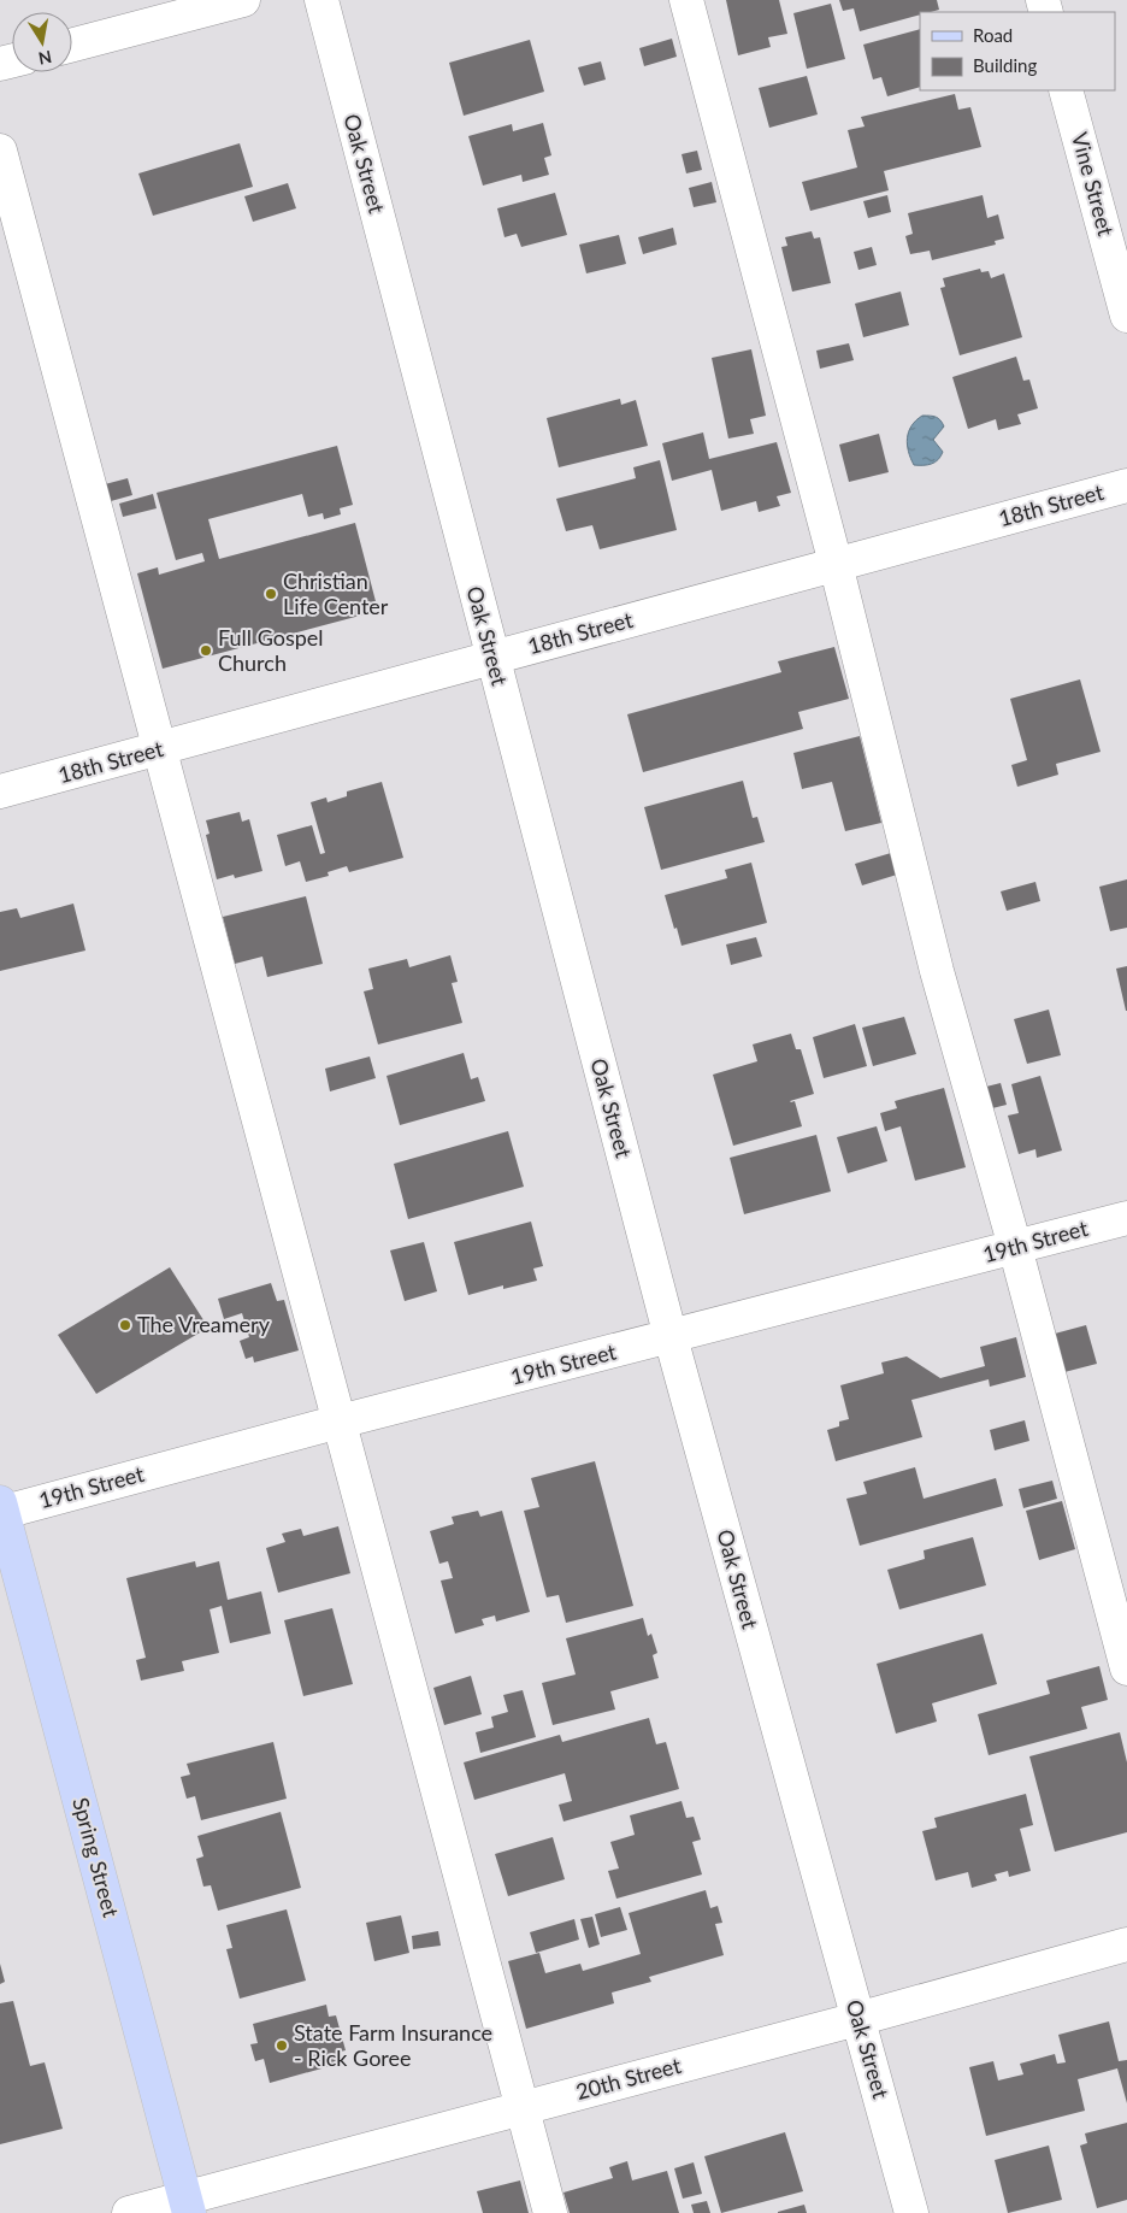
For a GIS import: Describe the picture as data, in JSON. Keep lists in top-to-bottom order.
{
  "streets": {
    "main road": ["Spring Street"],
    "street": [
      "Oak Street",
      "Vine Street",
      "18th Street",
      "19th Street",
      "20th Street"
    ]
  },
  "crossings": [
    ["Oak Street", "18th Street"],
    ["Oak Street", "19th Street"],
    ["Oak Street", "20th Street"],
    ["19th Street", "Spring Street"],
    ["Spring Street", "20th Street"]
  ],
  "places": [
    "Christian Life Center",
    "Full Gospel Church",
    "The Vreamery",
    "State Farm Insurance - Rick Goree"
  ],
  "legend": ["Road", "Building"],
  "north": "bottom"
}
